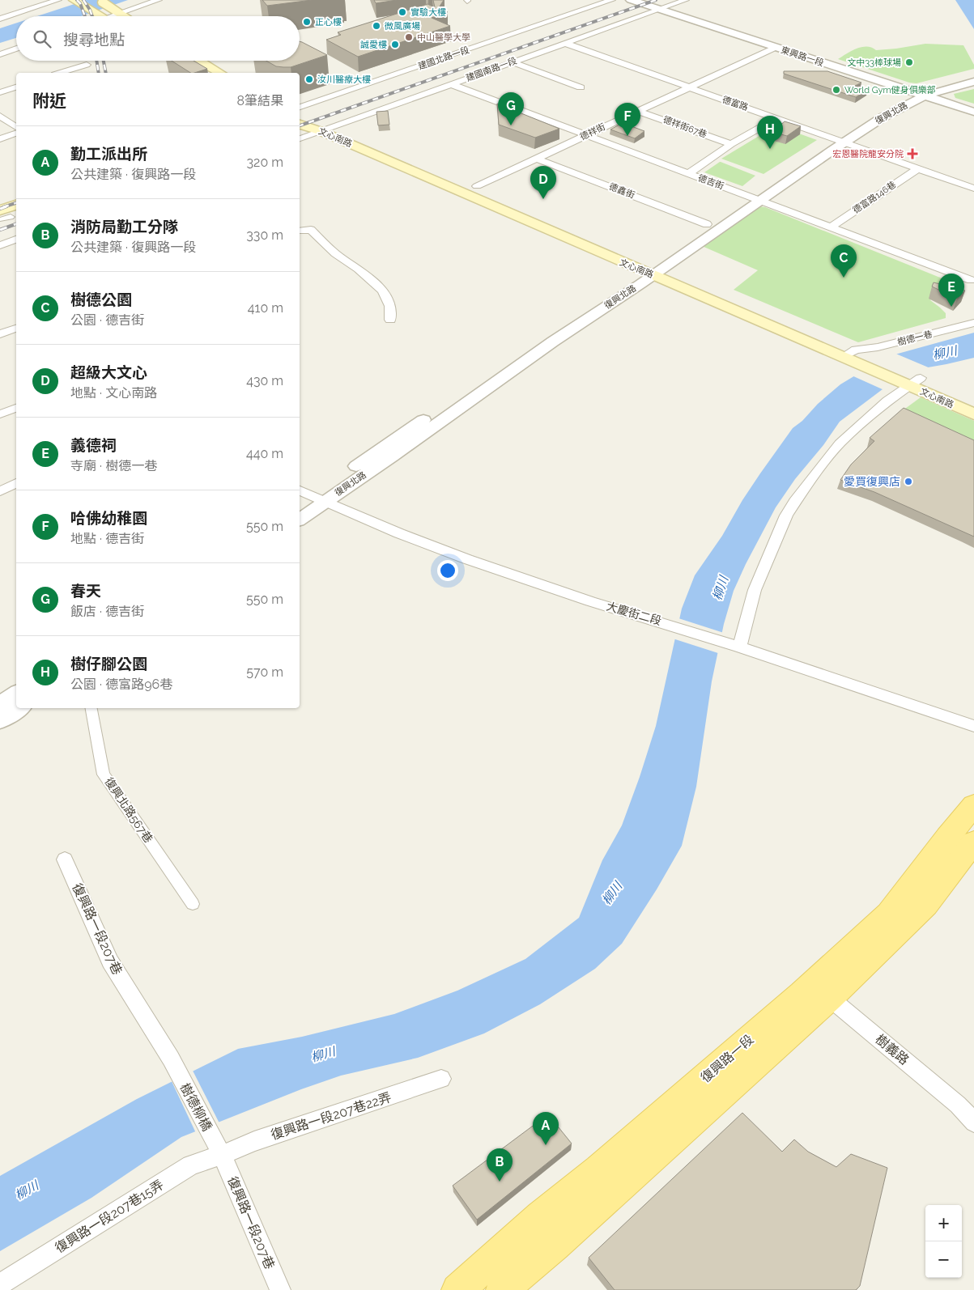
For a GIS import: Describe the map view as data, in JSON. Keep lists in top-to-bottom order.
{
  "streets": {
    "main road": ["文心南路", "復興路一段"],
    "street": [
      "東興路一段",
      "建國北路一段",
      "建國南路一段",
      "德富路",
      "復興北路",
      "德祥街67巷",
      "德祥街",
      "德吉街",
      "德鑫街",
      "德富路146巷",
      "樹德一巷",
      "大慶街二段",
      "復興北路567巷",
      "復興路一段207巷",
      "樹義路",
      "樹德柳橋",
      "復興路一段207巷22弄",
      "復興路一段207巷15弄"
    ]
  },
  "crossings": [
    ["東興路一段", "建國南路一段"],
    ["東興路一段", "復興北路"],
    ["東興路一段", "德祥街"],
    ["建國南路一段", "德富路"],
    ["建國南路一段", "文心南路"],
    ["建國南路一段", "德吉街"],
    ["德富路", "復興北路"],
    ["德富路", "德祥街"],
    ["德富路", "德富路146巷"],
    ["復興北路", "文心南路"],
    ["復興北路", "德吉街"],
    ["復興北路", "德鑫街"],
    ["復興北路", "大慶街二段"],
    ["德祥街67巷", "德祥街"],
    ["德祥街", "文心南路"],
    ["德祥街", "德吉街"],
    ["德祥街", "德鑫街"],
    ["文心南路", "樹德一巷"],
    ["德吉街", "德富路146巷"],
    ["復興路一段207巷", "樹德柳橋"],
    ["復興路一段207巷", "復興路一段207巷22弄"],
    ["復興路一段207巷", "復興路一段207巷15弄"],
    ["樹義路", "復興路一段"],
    ["樹德柳橋", "復興路一段207巷22弄"],
    ["樹德柳橋", "復興路一段207巷15弄"],
    ["復興路一段207巷22弄", "復興路一段207巷15弄"]
  ],
  "water": ["柳川"],
  "places": {
    "other": [
      "實驗大樓",
      "正心樓",
      "微風廣場",
      "中山醫學大學",
      "誠愛樓",
      "文中33棒球場",
      "汝川醫療大樓",
      "World Gym健身俱樂部",
      "愛買復興店"
    ],
    "health": ["宏恩醫院龍安分院"]
  },
  "page": {
    "search": "搜尋地點",
    "heading": ["附近", "8筆結果"],
    "pins": [
      "G",
      "F",
      "H",
      "D",
      "C",
      "E",
      "A",
      "B"
    ],
    "list": [
      {
        "mark": "A",
        "name": "勤工派出所",
        "note": "公共建築 · 復興路一段",
        "value": "320 m"
      },
      {
        "mark": "B",
        "name": "消防局勤工分隊",
        "note": "公共建築 · 復興路一段",
        "value": "330 m"
      },
      {
        "mark": "C",
        "name": "樹德公園",
        "note": "公園 · 德吉街",
        "value": "410 m"
      },
      {
        "mark": "D",
        "name": "超級大文心",
        "note": "地點 · 文心南路",
        "value": "430 m"
      },
      {
        "mark": "E",
        "name": "義德祠",
        "note": "寺廟 · 樹德一巷",
        "value": "440 m"
      },
      {
        "mark": "F",
        "name": "哈佛幼稚園",
        "note": "地點 · 德吉街",
        "value": "550 m"
      },
      {
        "mark": "G",
        "name": "春天",
        "note": "飯店 · 德吉街",
        "value": "550 m"
      },
      {
        "mark": "H",
        "name": "樹仔腳公園",
        "note": "公園 · 德富路96巷",
        "value": "570 m"
      }
    ],
    "map_buttons": ["+", "−"]
  }
}
